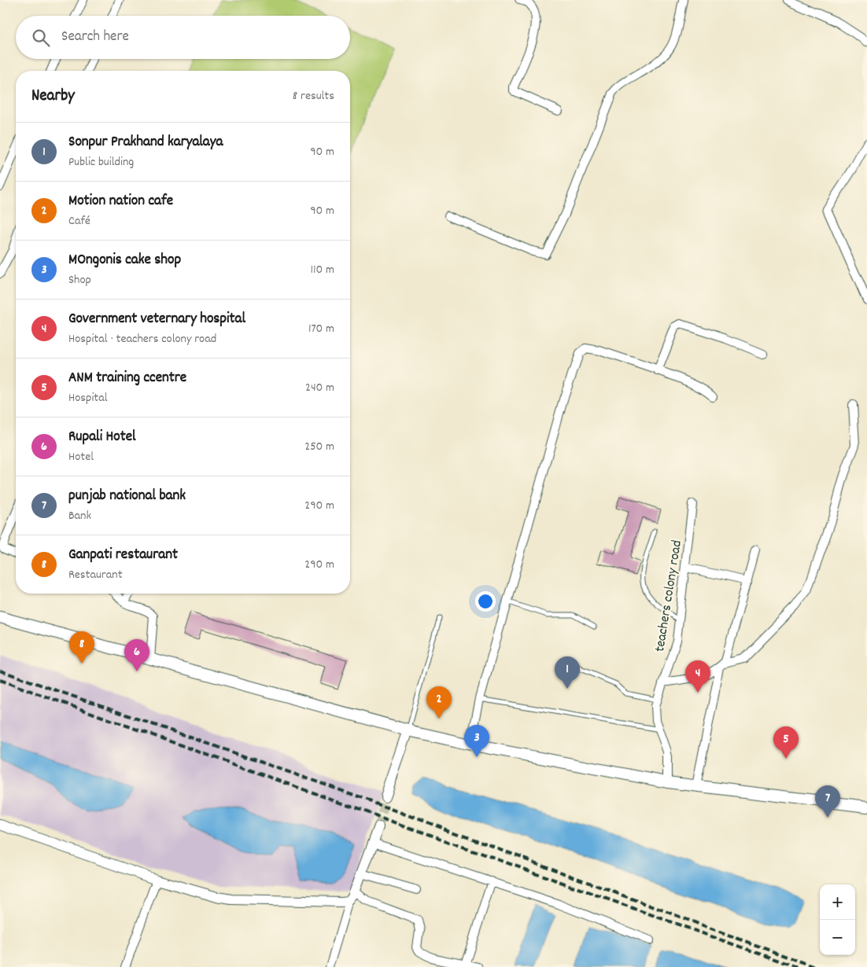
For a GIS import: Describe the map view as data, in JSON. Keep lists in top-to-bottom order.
{
  "streets": {
    "street": ["teachers colony road"]
  },
  "page": {
    "search": "Search here",
    "heading": ["Nearby", "8 results"],
    "list": [
      {
        "mark": "1",
        "name": "Sonpur Prakhand karyalaya",
        "note": "Public building",
        "value": "90 m"
      },
      {
        "mark": "2",
        "name": "Motion nation cafe",
        "note": "Café",
        "value": "90 m"
      },
      {
        "mark": "3",
        "name": "MOngonis cake shop",
        "note": "Shop",
        "value": "110 m"
      },
      {
        "mark": "4",
        "name": "Government veternary hospital",
        "note": "Hospital · teachers colony road",
        "value": "170 m"
      },
      {
        "mark": "5",
        "name": "ANM training ccentre",
        "note": "Hospital",
        "value": "240 m"
      },
      {
        "mark": "6",
        "name": "Rupali Hotel",
        "note": "Hotel",
        "value": "250 m"
      },
      {
        "mark": "7",
        "name": "punjab national bank",
        "note": "Bank",
        "value": "290 m"
      },
      {
        "mark": "8",
        "name": "Ganpati restaurant",
        "note": "Restaurant",
        "value": "290 m"
      }
    ],
    "pins": [
      "8",
      "6",
      "1",
      "4",
      "2",
      "3",
      "5",
      "7"
    ],
    "map_buttons": ["+", "−"]
  }
}
